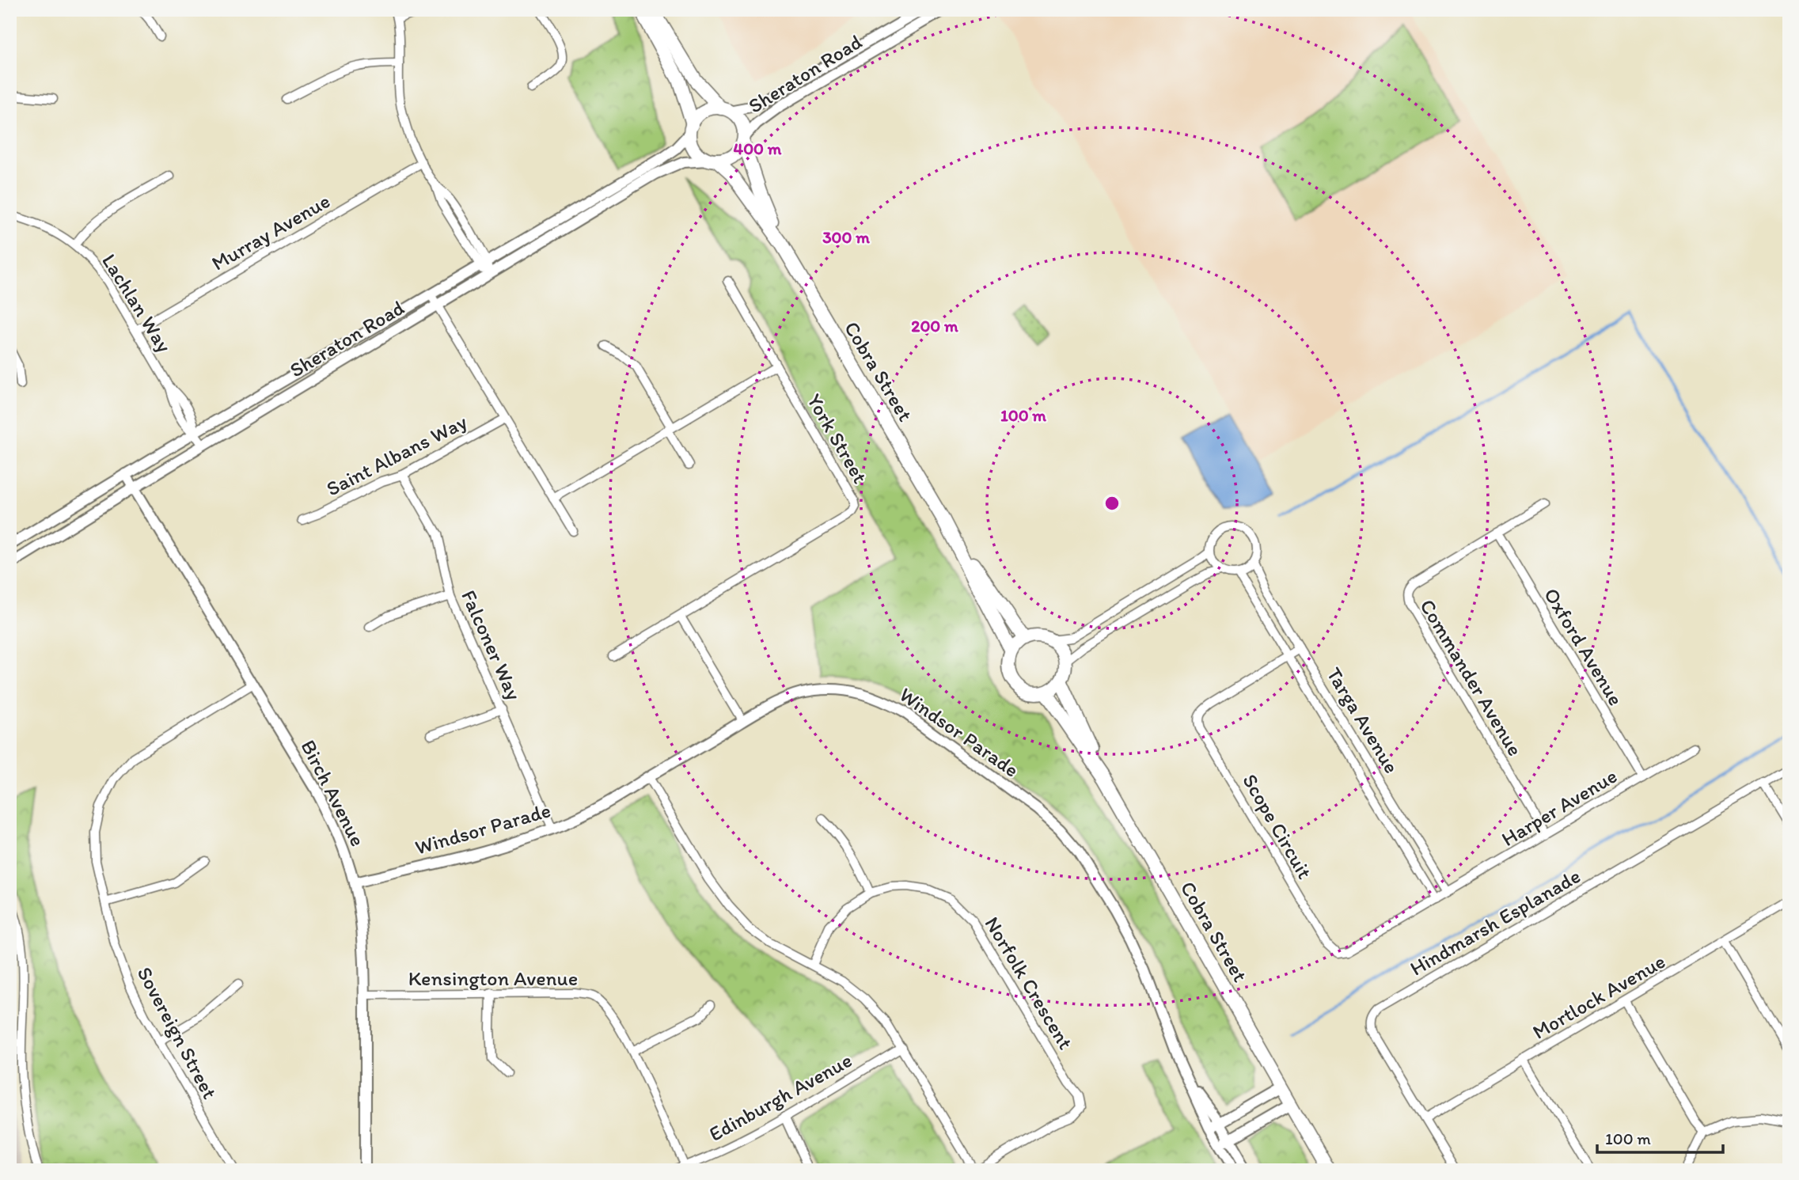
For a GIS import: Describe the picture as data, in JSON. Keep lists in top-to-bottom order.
{
  "streets": {
    "highway": ["Cobra Street"],
    "street": [
      "Sheraton Road",
      "Murray Avenue",
      "Lachlan Way",
      "York Street",
      "Saint Albans Way",
      "Falconer Way",
      "Oxford Avenue",
      "Commander Avenue",
      "Targa Avenue",
      "Windsor Parade",
      "Birch Avenue",
      "Harper Avenue",
      "Scope Circuit",
      "Hindmarsh Esplanade",
      "Kensington Avenue",
      "Norfolk Crescent",
      "Mortlock Avenue",
      "Sovereign Street",
      "Edinburgh Avenue"
    ]
  },
  "crossings": [
    ["Sheraton Road", "Lachlan Way"],
    ["Sheraton Road", "Cobra Street"],
    ["Sheraton Road", "Birch Avenue"],
    ["Murray Avenue", "Lachlan Way"],
    ["Saint Albans Way", "Falconer Way"],
    ["Falconer Way", "Windsor Parade"],
    ["Oxford Avenue", "Commander Avenue"],
    ["Oxford Avenue", "Harper Avenue"],
    ["Commander Avenue", "Harper Avenue"],
    ["Targa Avenue", "Harper Avenue"],
    ["Targa Avenue", "Scope Circuit"],
    ["Windsor Parade", "Birch Avenue"],
    ["Birch Avenue", "Kensington Avenue"],
    ["Birch Avenue", "Sovereign Street"],
    ["Harper Avenue", "Scope Circuit"],
    ["Hindmarsh Esplanade", "Mortlock Avenue"],
    ["Kensington Avenue", "Edinburgh Avenue"]
  ],
  "scale_bar": "100 m",
  "rings": [
    "400 m",
    "300 m",
    "200 m",
    "100 m"
  ]
}
